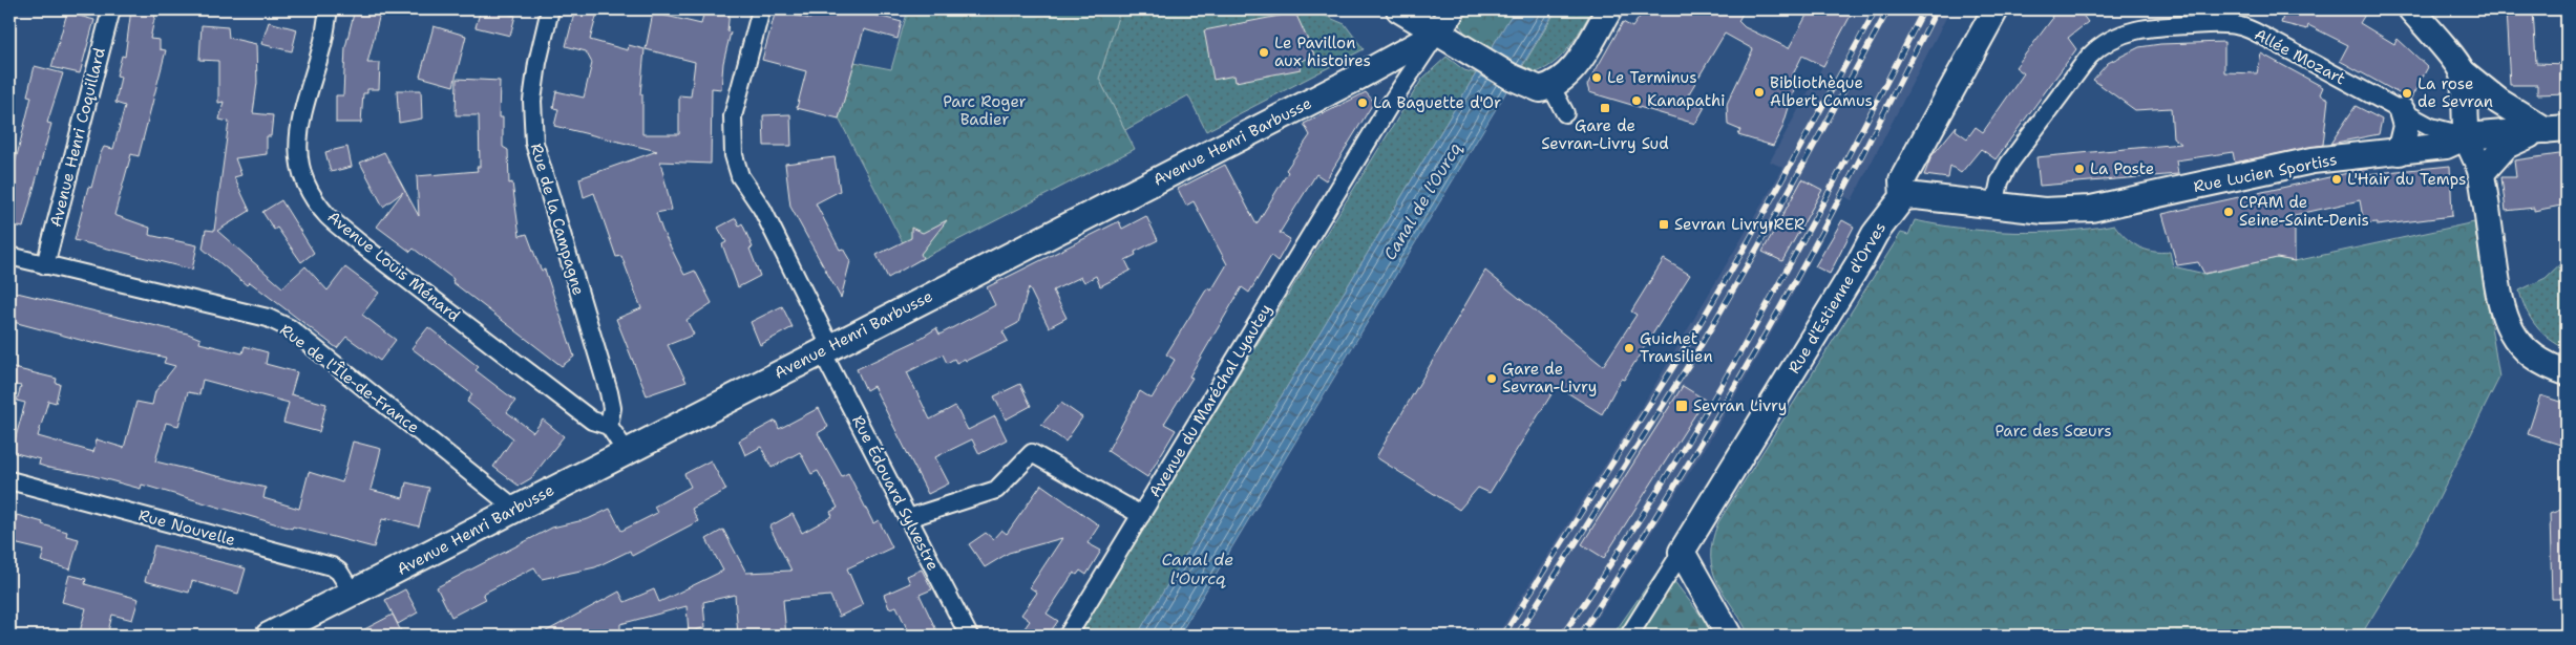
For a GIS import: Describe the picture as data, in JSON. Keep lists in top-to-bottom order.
{
  "streets": {
    "main road": ["Avenue Henri Barbusse", "Rue Lucien Sportiss", "Rue d'Estienne d'Orves"],
    "street": [
      "Allée Mozart",
      "Avenue Henri Coquillard",
      "Rue de la Campagne",
      "Avenue Louis Ménard",
      "Rue de l'Île-de-France",
      "Avenue du Maréchal Lyautey",
      "Rue Édouard Sylvestre",
      "Rue Nouvelle"
    ]
  },
  "crossings": [
    ["Allée Mozart", "Rue Lucien Sportiss"],
    ["Avenue Henri Coquillard", "Rue de l'Île-de-France"],
    ["Avenue Henri Barbusse", "Rue de l'Île-de-France"],
    ["Avenue Henri Barbusse", "Avenue du Maréchal Lyautey"],
    ["Avenue Henri Barbusse", "Rue Édouard Sylvestre"],
    ["Avenue Henri Barbusse", "Rue Nouvelle"],
    ["Rue Lucien Sportiss", "Rue d'Estienne d'Orves"],
    ["Rue de la Campagne", "Avenue Louis Ménard"]
  ],
  "water": ["Canal de l'Ourcq"],
  "parks": ["Parc Roger Badier", "Parc des Sœurs"],
  "places": {
    "other": [
      "Le Pavillon aux histoires",
      "Le Terminus",
      "Bibliothèque Albert Camus",
      "La rose de Sevran",
      "Kanapathi",
      "La Baguette d'Or",
      "La Poste",
      "L'Hair du Temps",
      "CPAM de Seine-Saint-Denis",
      "Guichet Transilien",
      "Gare de Sevran-Livry"
    ],
    "transit": ["Gare de Sevran-Livry Sud", "Sevran Livry RER", "Sevran Livry"]
  }
}
